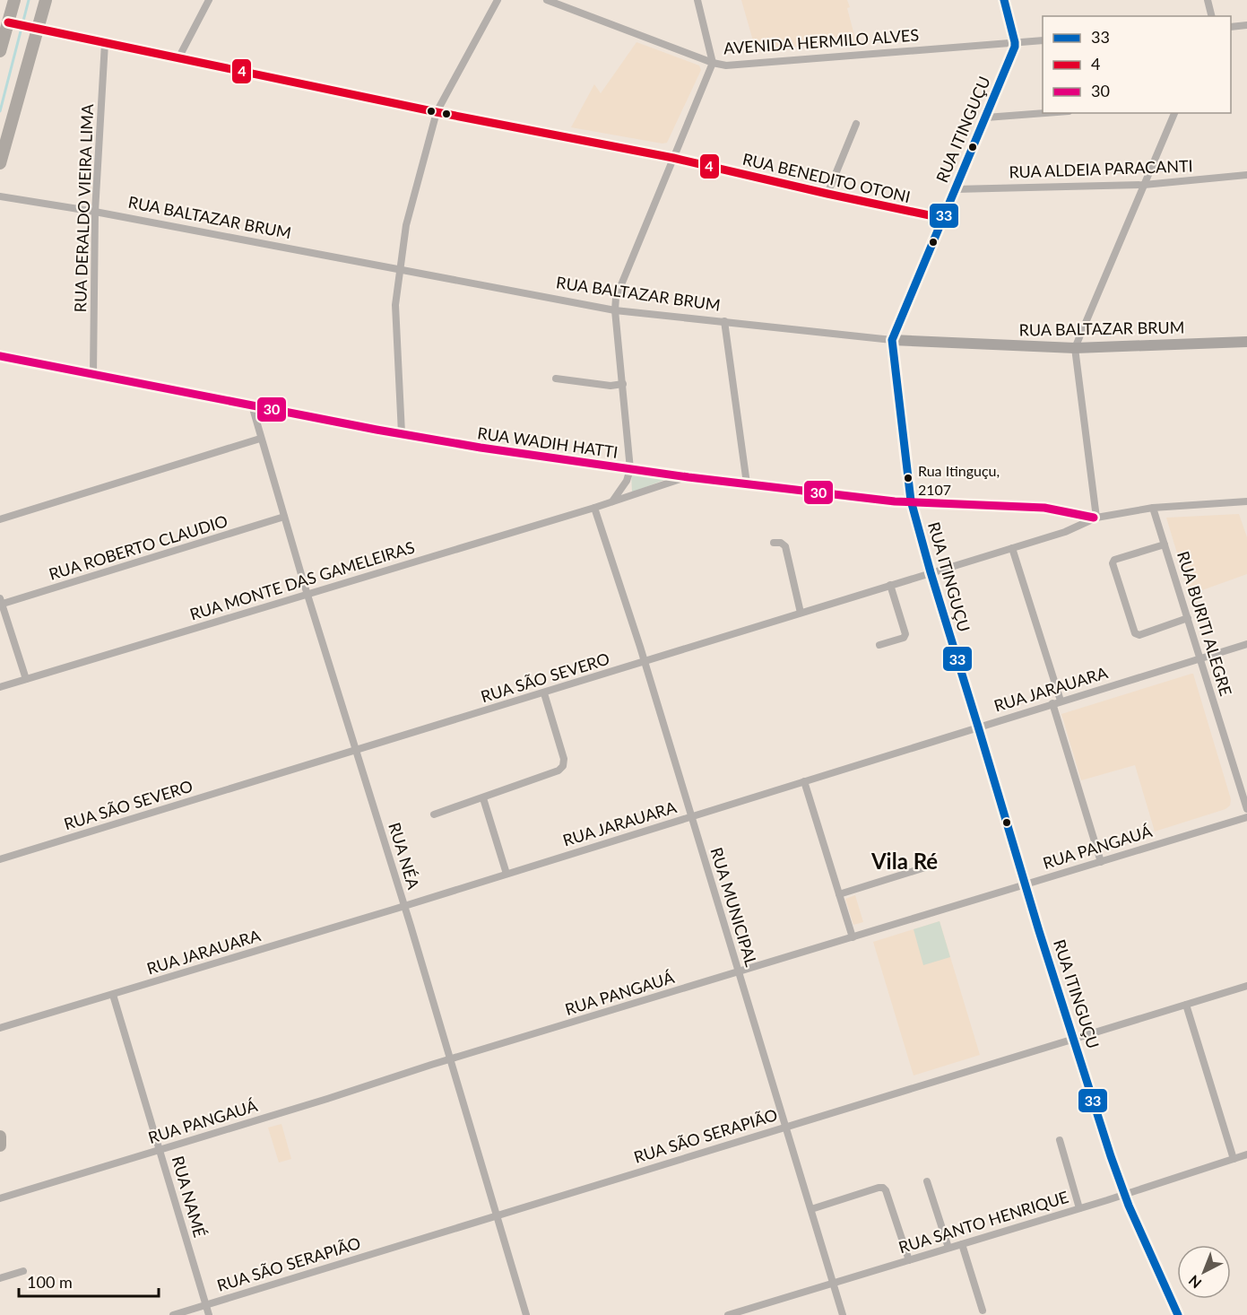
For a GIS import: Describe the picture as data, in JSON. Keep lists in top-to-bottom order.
{
  "streets": {
    "main road": ["RUA ITINGUÇU", "RUA BALTAZAR BRUM"],
    "street": [
      "AVENIDA HERMILO ALVES",
      "RUA ALDEIA PARACANTI",
      "RUA BENEDITO OTONI",
      "RUA DERALDO VIEIRA LIMA",
      "RUA WADIH HATTI",
      "RUA ROBERTO CLAUDIO",
      "RUA MONTE DAS GAMELEIRAS",
      "RUA BURITI ALEGRE",
      "RUA SÃO SEVERO",
      "RUA JARAUARA",
      "RUA PANGAUÁ",
      "RUA NÉA",
      "RUA MUNICIPAL",
      "RUA SÃO SERAPIÃO",
      "RUA NAMÉ",
      "RUA SANTO HENRIQUE"
    ]
  },
  "crossings": [
    ["AVENIDA HERMILO ALVES", "RUA ITINGUÇU"],
    ["RUA ITINGUÇU", "RUA ALDEIA PARACANTI"],
    ["RUA ITINGUÇU", "RUA BENEDITO OTONI"],
    ["RUA ITINGUÇU", "RUA BALTAZAR BRUM"],
    ["RUA ITINGUÇU", "RUA WADIH HATTI"],
    ["RUA ITINGUÇU", "RUA SÃO SEVERO"],
    ["RUA ITINGUÇU", "RUA JARAUARA"],
    ["RUA ITINGUÇU", "RUA PANGAUÁ"],
    ["RUA ITINGUÇU", "RUA SÃO SERAPIÃO"],
    ["RUA ITINGUÇU", "RUA SANTO HENRIQUE"],
    ["RUA BENEDITO OTONI", "RUA DERALDO VIEIRA LIMA"],
    ["RUA DERALDO VIEIRA LIMA", "RUA BALTAZAR BRUM"],
    ["RUA DERALDO VIEIRA LIMA", "RUA WADIH HATTI"],
    ["RUA WADIH HATTI", "RUA MONTE DAS GAMELEIRAS"],
    ["RUA WADIH HATTI", "RUA SÃO SEVERO"],
    ["RUA WADIH HATTI", "RUA NÉA"],
    ["RUA ROBERTO CLAUDIO", "RUA NÉA"],
    ["RUA MONTE DAS GAMELEIRAS", "RUA NÉA"],
    ["RUA MONTE DAS GAMELEIRAS", "RUA MUNICIPAL"],
    ["RUA BURITI ALEGRE", "RUA JARAUARA"],
    ["RUA SÃO SEVERO", "RUA NÉA"],
    ["RUA SÃO SEVERO", "RUA MUNICIPAL"],
    ["RUA JARAUARA", "RUA NÉA"],
    ["RUA JARAUARA", "RUA MUNICIPAL"],
    ["RUA JARAUARA", "RUA NAMÉ"],
    ["RUA PANGAUÁ", "RUA NÉA"],
    ["RUA PANGAUÁ", "RUA MUNICIPAL"],
    ["RUA PANGAUÁ", "RUA NAMÉ"],
    ["RUA NÉA", "RUA SÃO SERAPIÃO"],
    ["RUA MUNICIPAL", "RUA SÃO SERAPIÃO"],
    ["RUA MUNICIPAL", "RUA SANTO HENRIQUE"],
    ["RUA SÃO SERAPIÃO", "RUA NAMÉ"]
  ],
  "districts": ["Vila Ré"],
  "places": ["Rua Itinguçu, 2107"],
  "lines": ["transit line 33", "transit line 4", "transit line 30"],
  "legend": ["33", "4", "30"],
  "scale_bar": "100 m",
  "north": "bottom left"
}
